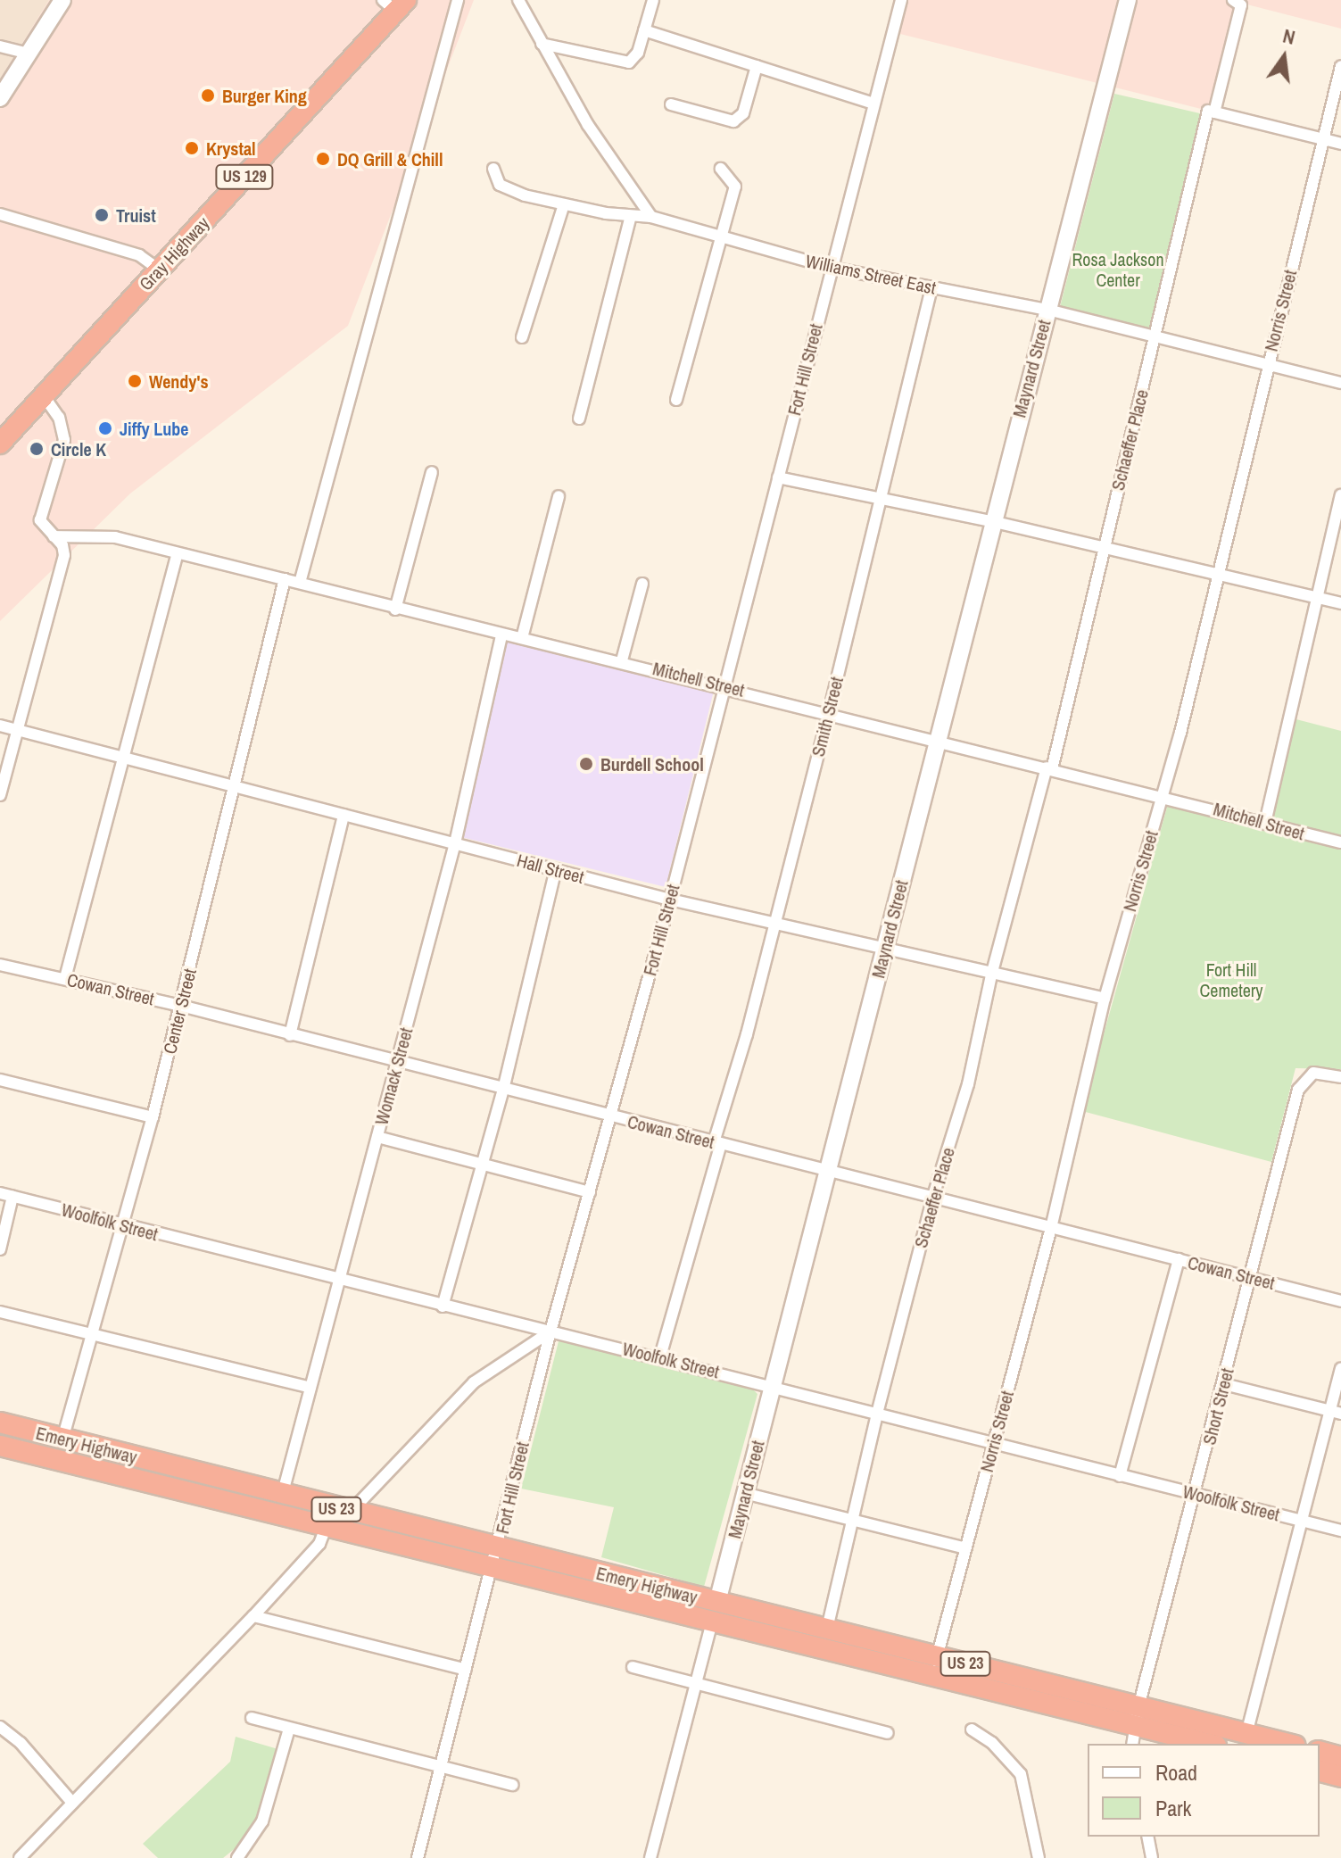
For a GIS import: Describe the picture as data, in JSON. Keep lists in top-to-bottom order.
{
  "streets": {
    "highway": [
      "US 129",
      "Gray Highway",
      "Emery Highway",
      "US 23"
    ],
    "street": [
      "Williams Street East",
      "Norris Street",
      "Maynard Street",
      "Fort Hill Street",
      "Schaeffer Place",
      "Mitchell Street",
      "Smith Street",
      "Hall Street",
      "Cowan Street",
      "Center Street",
      "Womack Street",
      "Woolfolk Street",
      "Short Street"
    ]
  },
  "crossings": [
    ["Williams Street East", "Norris Street"],
    ["Williams Street East", "Maynard Street"],
    ["Williams Street East", "Fort Hill Street"],
    ["Williams Street East", "Schaeffer Place"],
    ["Williams Street East", "Smith Street"],
    ["Norris Street", "Mitchell Street"],
    ["Norris Street", "Hall Street"],
    ["Norris Street", "Cowan Street"],
    ["Norris Street", "Woolfolk Street"],
    ["Norris Street", "Emery Highway"],
    ["Maynard Street", "Mitchell Street"],
    ["Maynard Street", "Hall Street"],
    ["Maynard Street", "Cowan Street"],
    ["Maynard Street", "Woolfolk Street"],
    ["Maynard Street", "Emery Highway"],
    ["Fort Hill Street", "Mitchell Street"],
    ["Fort Hill Street", "Hall Street"],
    ["Fort Hill Street", "Cowan Street"],
    ["Fort Hill Street", "Woolfolk Street"],
    ["Fort Hill Street", "Emery Highway"],
    ["Schaeffer Place", "Mitchell Street"],
    ["Schaeffer Place", "Hall Street"],
    ["Schaeffer Place", "Cowan Street"],
    ["Schaeffer Place", "Woolfolk Street"],
    ["Schaeffer Place", "Emery Highway"],
    ["Mitchell Street", "Smith Street"],
    ["Mitchell Street", "Center Street"],
    ["Mitchell Street", "Womack Street"],
    ["Smith Street", "Hall Street"],
    ["Smith Street", "Cowan Street"],
    ["Smith Street", "Woolfolk Street"],
    ["Hall Street", "Center Street"],
    ["Hall Street", "Womack Street"],
    ["Cowan Street", "Center Street"],
    ["Cowan Street", "Womack Street"],
    ["Cowan Street", "Short Street"],
    ["Center Street", "Woolfolk Street"],
    ["Center Street", "Emery Highway"],
    ["Womack Street", "Woolfolk Street"],
    ["Womack Street", "Emery Highway"],
    ["Woolfolk Street", "Short Street"],
    ["Short Street", "Emery Highway"]
  ],
  "parks": ["Rosa Jackson Center", "Fort Hill Cemetery"],
  "places": [
    "Burger King",
    "Krystal",
    "DQ Grill & Chill",
    "Truist",
    "Wendy's",
    "Jiffy Lube",
    "Circle K",
    "Burdell School"
  ],
  "legend": ["Road", "Park"],
  "north": "top"
}
